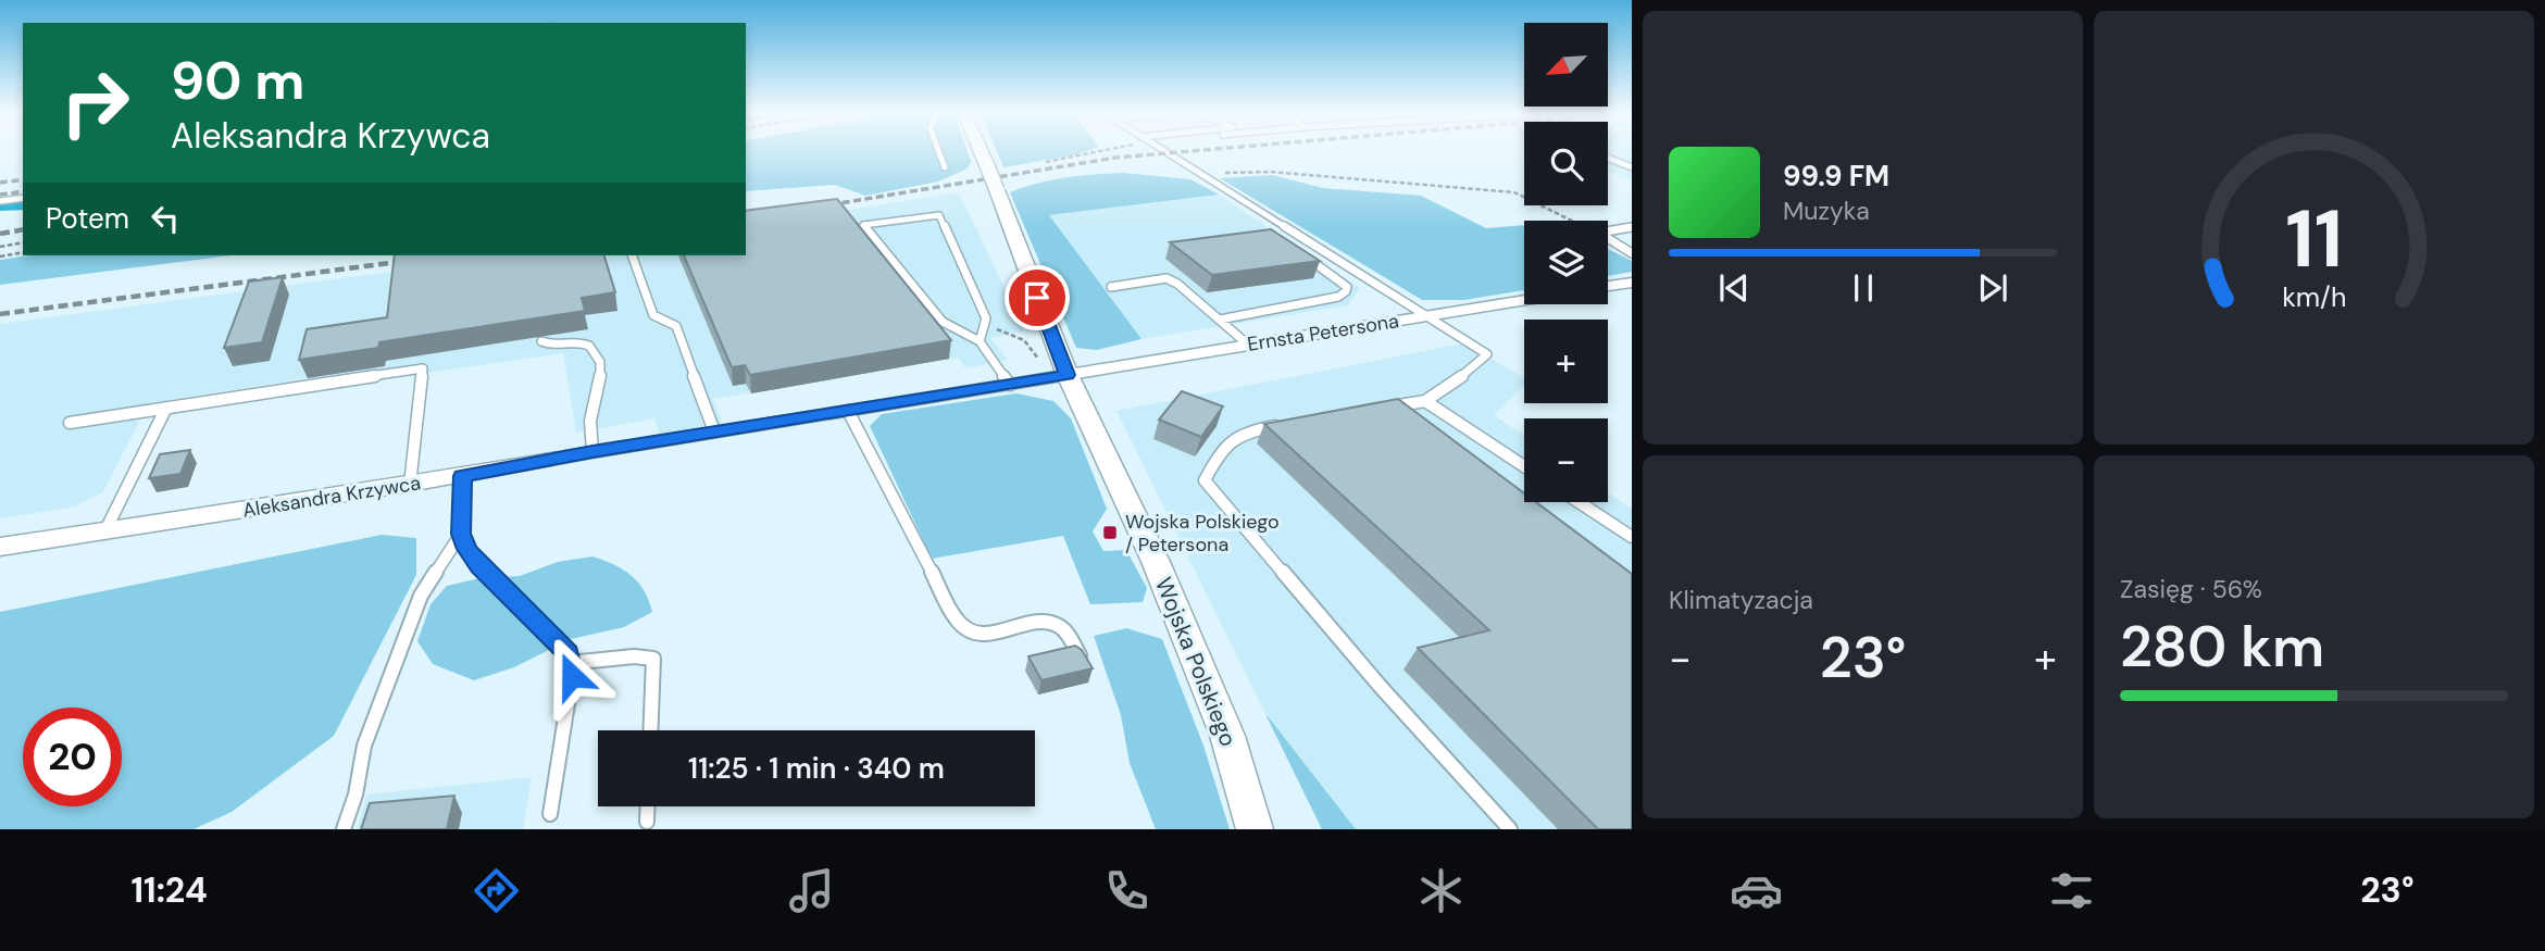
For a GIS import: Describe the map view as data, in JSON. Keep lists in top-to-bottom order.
{
  "streets": {
    "street": ["Ernsta Petersona", "Aleksandra Krzywca", "Wojska Polskiego"]
  },
  "crossings": [
    ["Ernsta Petersona", "Aleksandra Krzywca"],
    ["Ernsta Petersona", "Wojska Polskiego"],
    ["Aleksandra Krzywca", "Wojska Polskiego"]
  ],
  "places": {
    "transit": ["Wojska Polskiego / Petersona"]
  },
  "north": "bottom left",
  "page": {
    "map_buttons": ["+", "−"],
    "turn": ["90 m", "Aleksandra Krzywca"],
    "song": ["99.9 FM", "Muzyka"],
    "then": "Potem",
    "tile": [
      "Klimatyzacja",
      ["Zasięg · 56%", "280 km"]
    ],
    "heat": ["−", "23°", "+"],
    "limit": "20",
    "trip": "11:25 · 1 min · 340 m",
    "tabs": ["11:24", "23°"],
    "gauge": ["11", "km/h"]
  }
}
